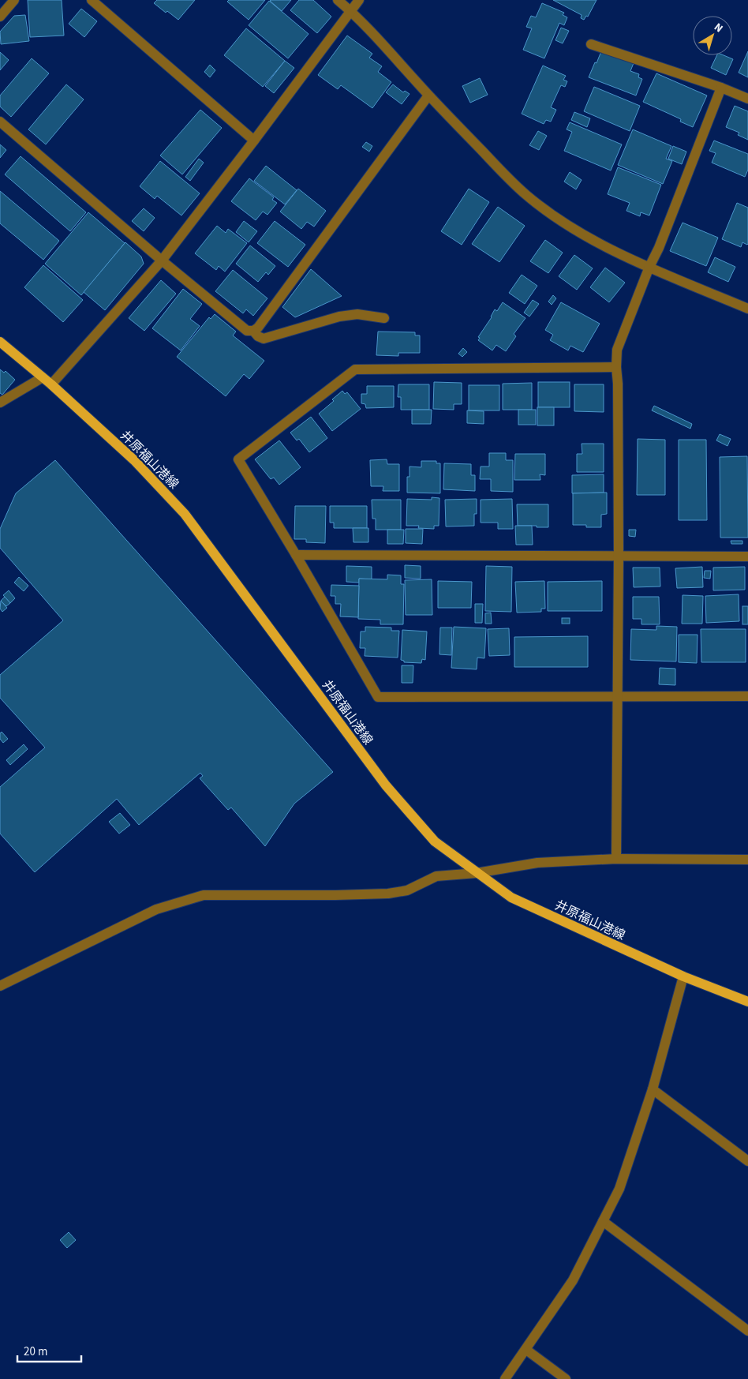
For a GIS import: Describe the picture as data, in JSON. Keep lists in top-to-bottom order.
{
  "streets": {
    "main road": ["井原福山港線"]
  },
  "scale_bar": "20 m",
  "north": "top right"
}
